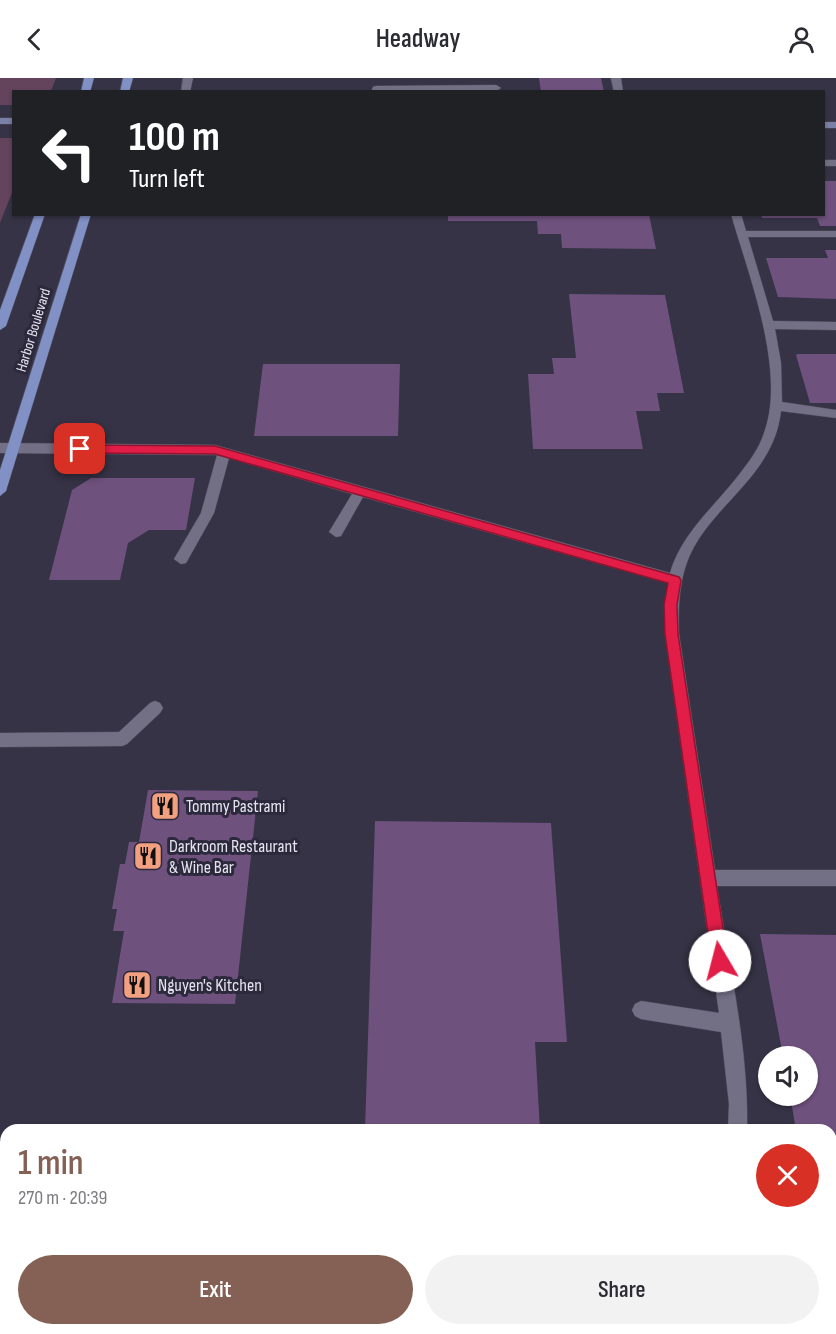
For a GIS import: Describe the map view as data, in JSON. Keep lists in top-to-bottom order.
{
  "streets": {
    "main road": ["Harbor Boulevard"]
  },
  "places": {
    "restaurant": ["Tommy Pastrami", "Darkroom Restaurant & Wine Bar", "Nguyen's Kitchen"]
  },
  "page": {
    "header": "Headway",
    "turn": ["100 m", "Turn left"],
    "heading": ["1 min", "270 m · 20:39"],
    "buttons": ["Exit", "Share"]
  }
}
